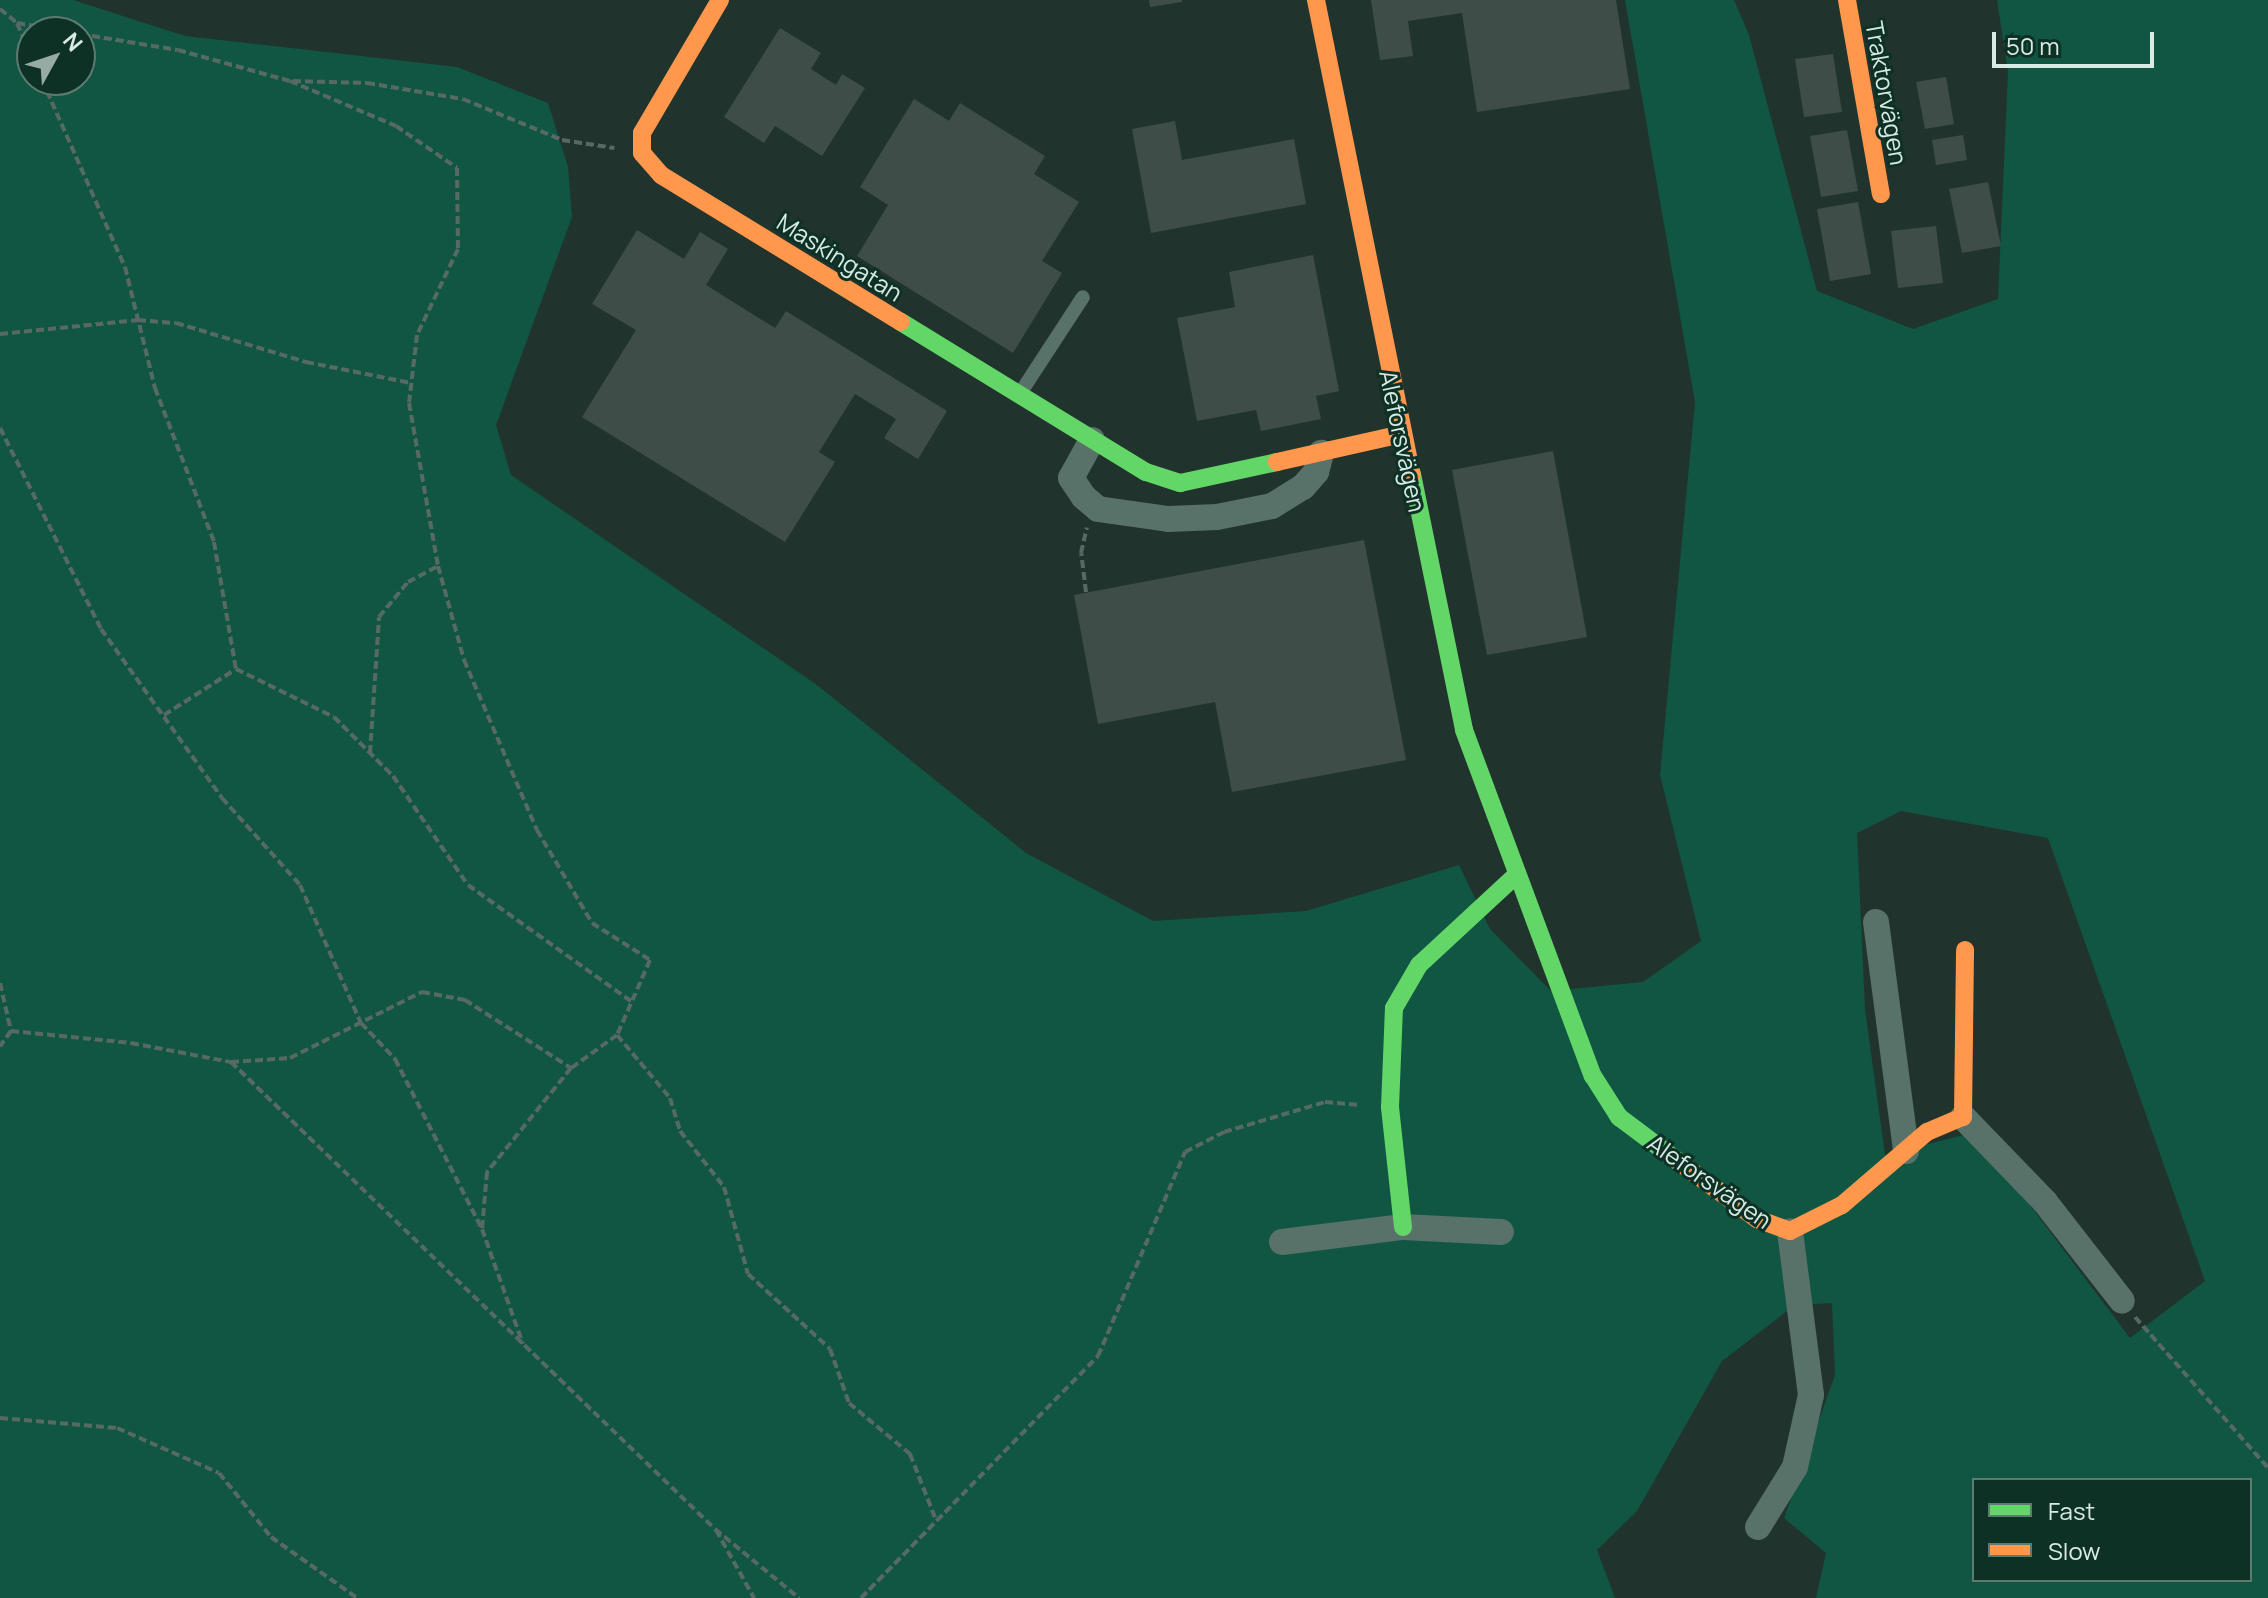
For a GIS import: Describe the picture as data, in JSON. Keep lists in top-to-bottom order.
{
  "streets": {
    "street": ["Traktorvägen", "Maskingatan", "Aleforsvägen"]
  },
  "crossings": [
    ["Maskingatan", "Aleforsvägen"]
  ],
  "legend": ["Fast", "Slow"],
  "scale_bar": "50 m",
  "north": "top right"
}
